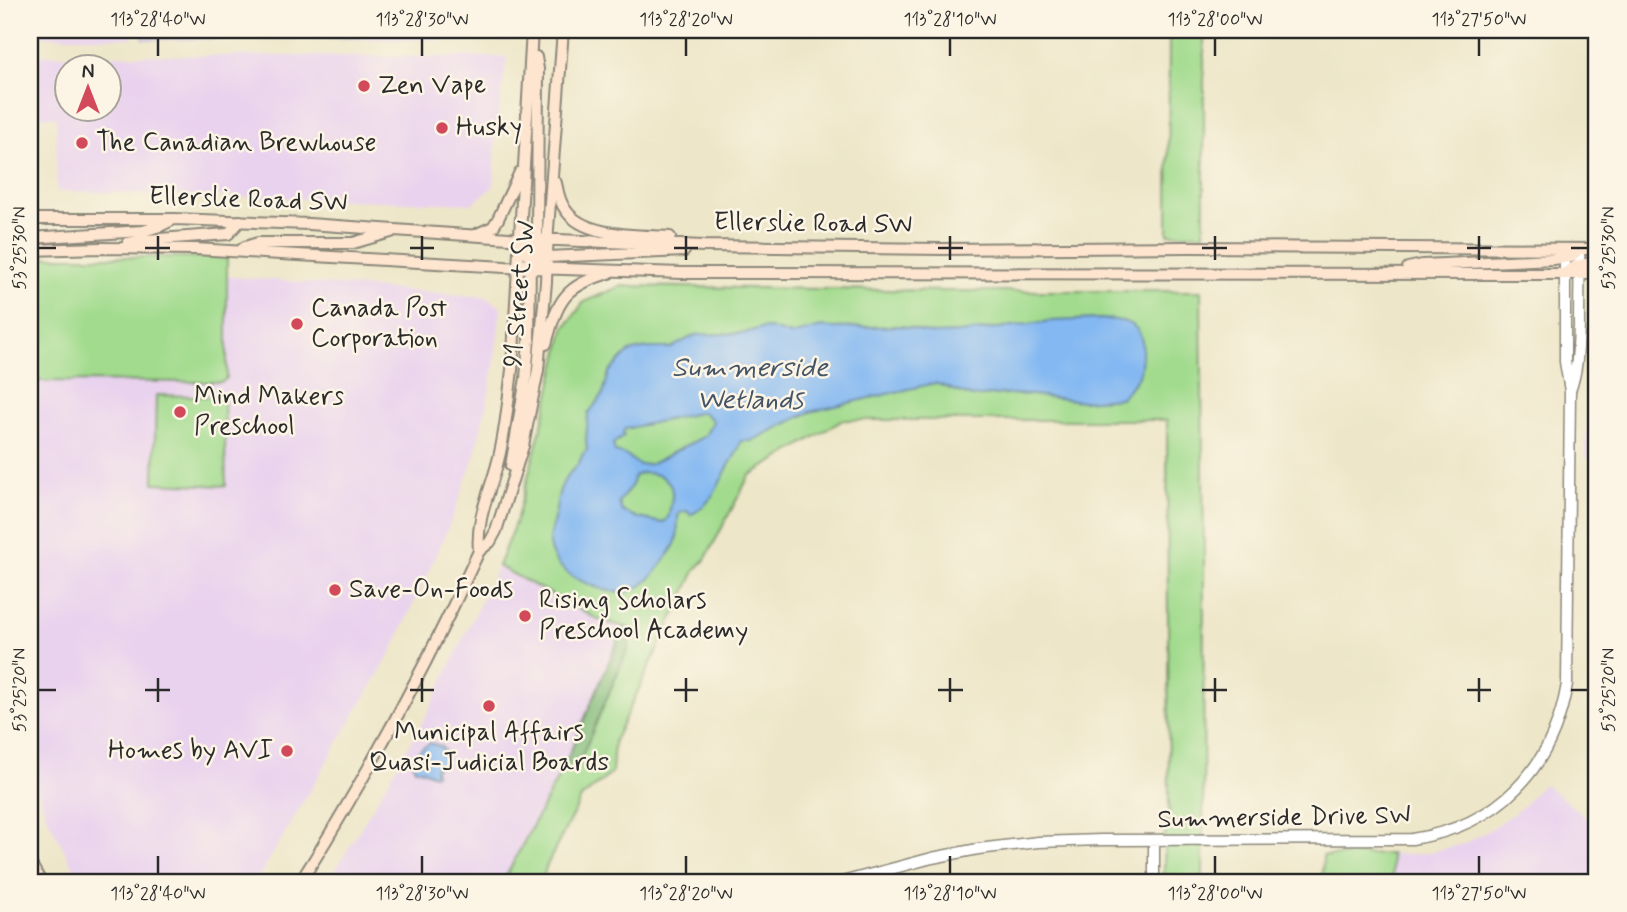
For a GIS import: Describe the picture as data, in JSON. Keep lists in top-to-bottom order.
{
  "streets": {
    "main road": ["Ellerslie Road SW", "91 Street SW"],
    "street": ["Summerside Drive SW"]
  },
  "crossings": [
    ["Ellerslie Road SW", "91 Street SW"],
    ["Ellerslie Road SW", "Summerside Drive SW"]
  ],
  "water": ["Summerside Wetlands"],
  "places": [
    "Zen Vape",
    "Husky",
    "The Canadian Brewhouse",
    "Canada Post Corporation",
    "Mind Makers Preschool",
    "Save-On-Foods",
    "Rising Scholars Preschool Academy",
    "Municipal Affairs Quasi-Judicial Boards",
    "Homes by AVI"
  ],
  "north": "top",
  "coordinates": [
    "113°28'40\"W",
    "113°28'30\"W",
    "113°28'20\"W",
    "113°28'10\"W",
    "113°28'00\"W",
    "113°27'50\"W",
    "53°25'30\"N",
    "53°25'20\"N"
  ]
}
